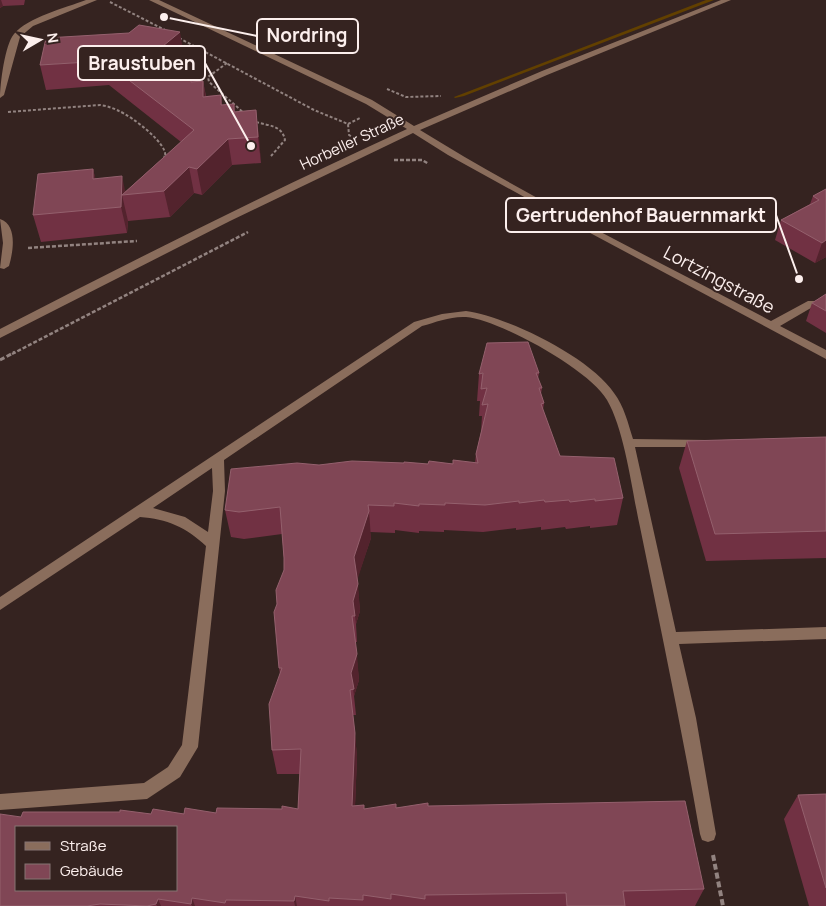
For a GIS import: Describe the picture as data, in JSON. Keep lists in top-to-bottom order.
{
  "streets": {
    "street": ["Horbeller Straße", "Lortzingstraße"]
  },
  "crossings": [
    ["Horbeller Straße", "Lortzingstraße"]
  ],
  "places": ["Nordring", "Braustuben", "Gertrudenhof Bauernmarkt"],
  "legend": ["Straße", "Gebäude"],
  "north": "right"
}
